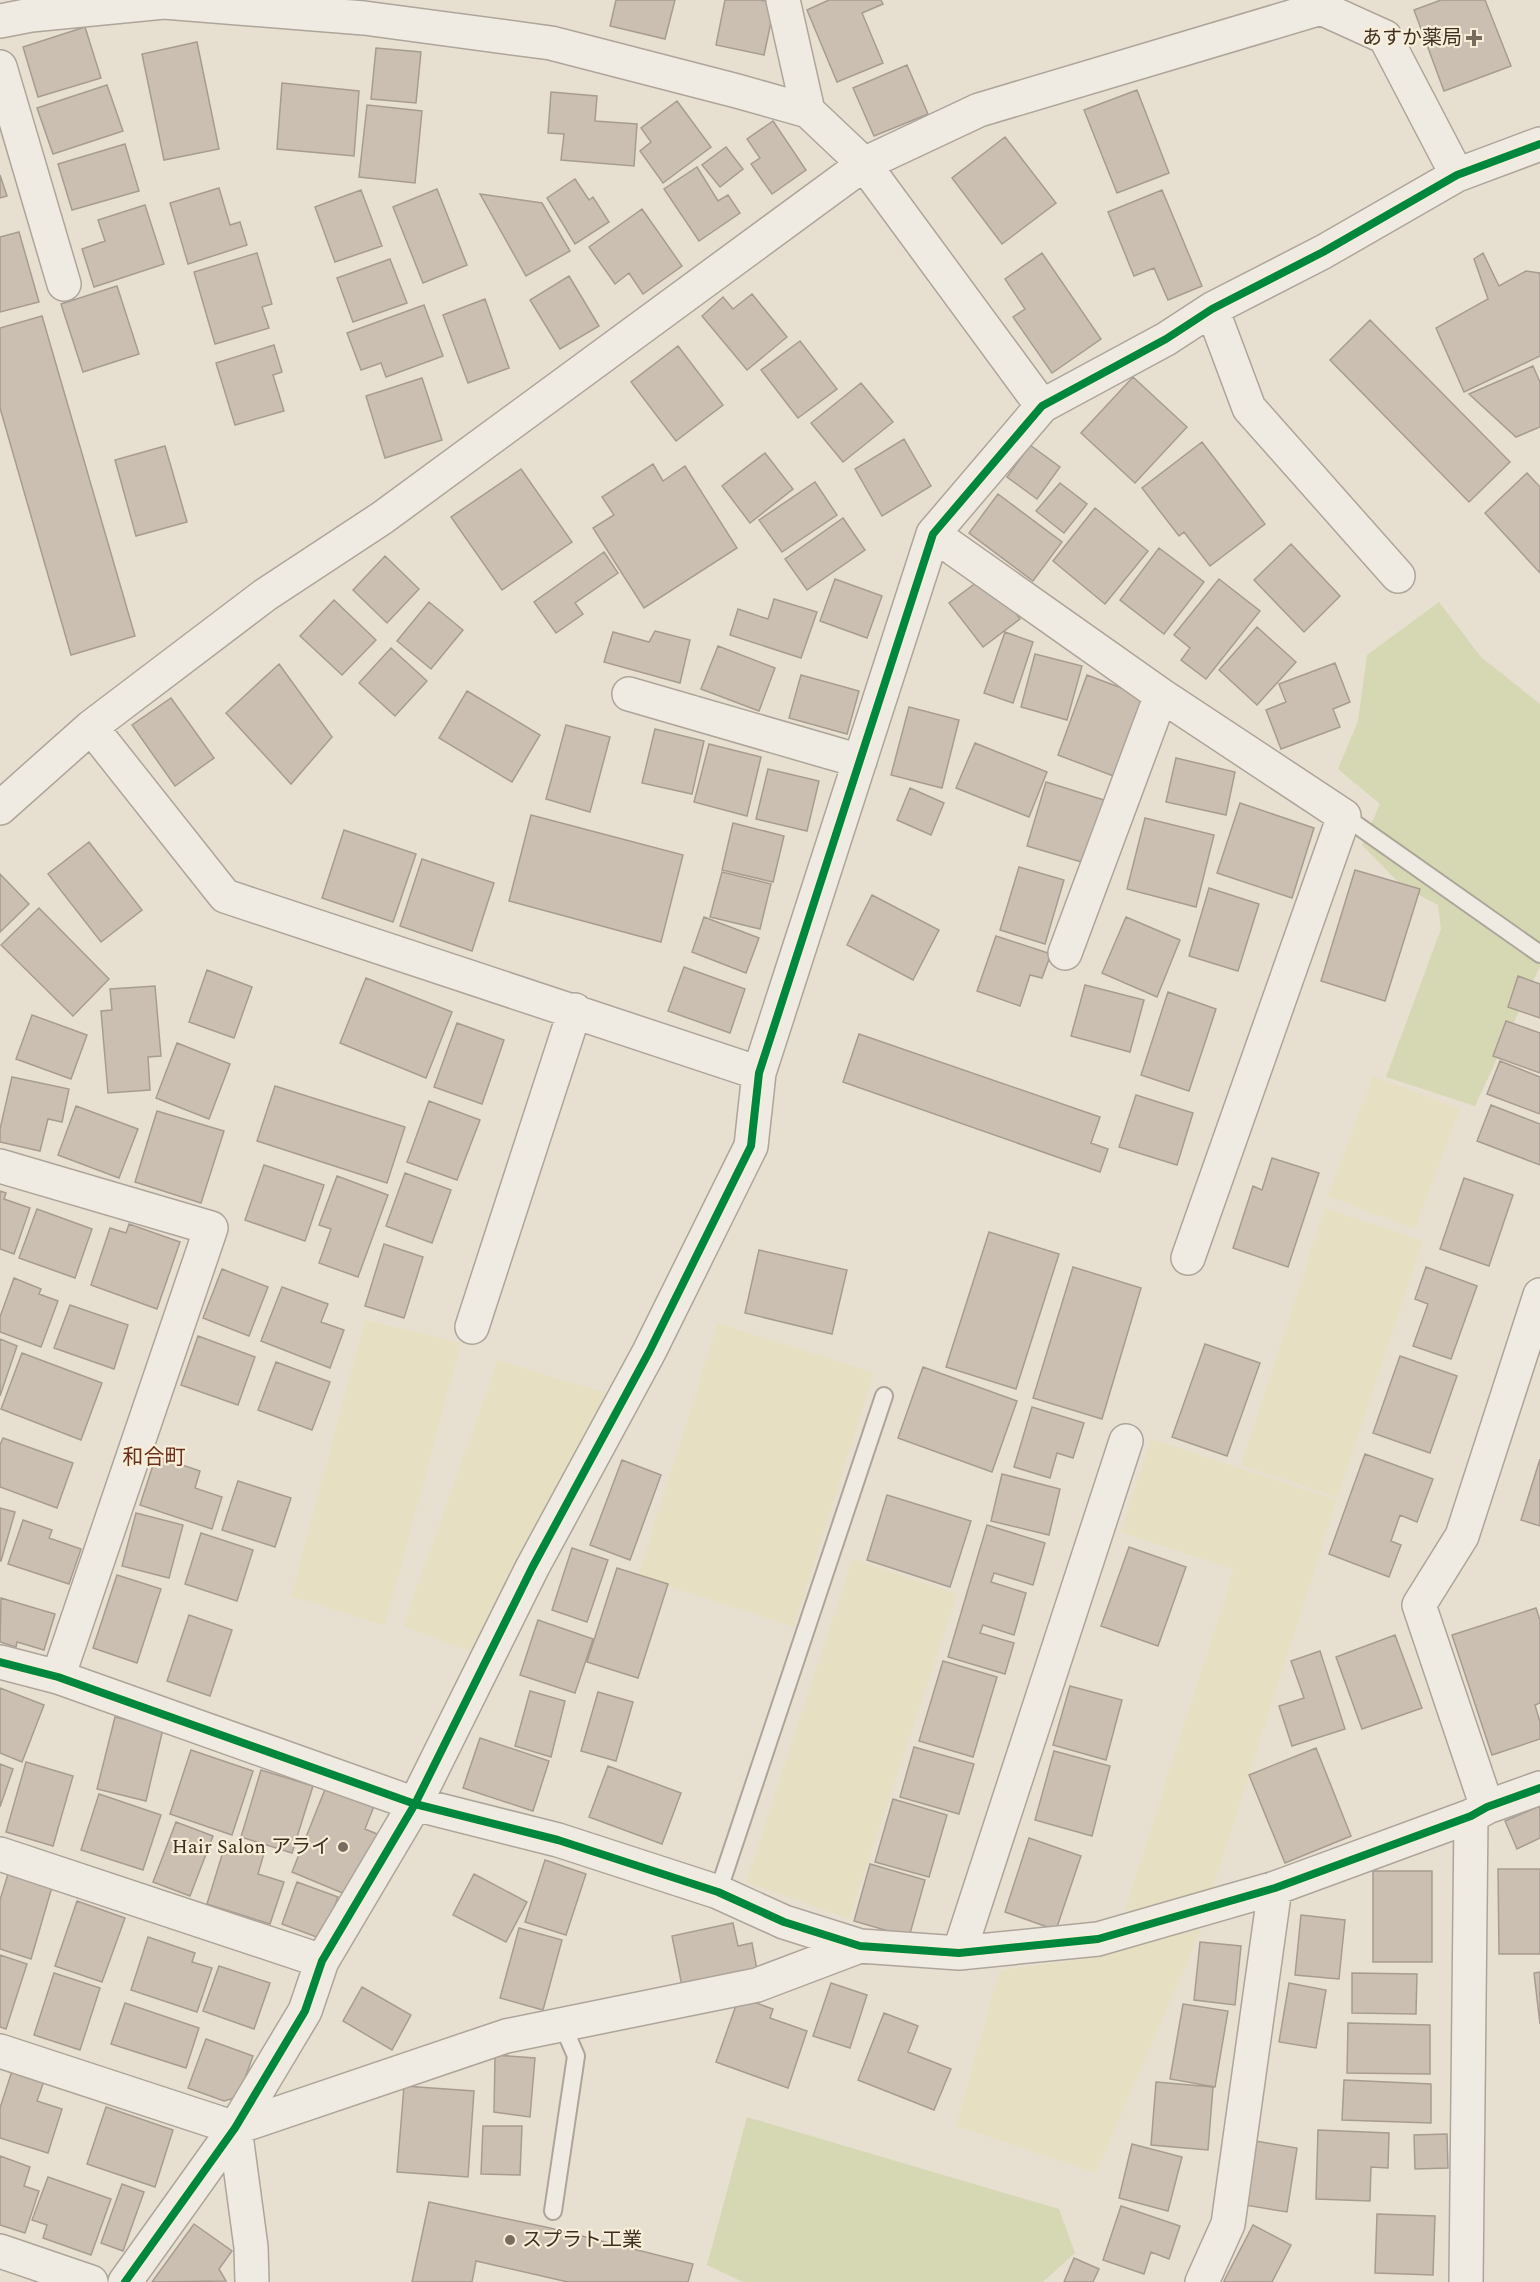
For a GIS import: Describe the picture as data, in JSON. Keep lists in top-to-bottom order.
{
  "districts": ["和合町"],
  "places": {
    "health": ["あすか薬局"],
    "other": ["Hair Salon アライ", "スプラト工業"]
  }
}
